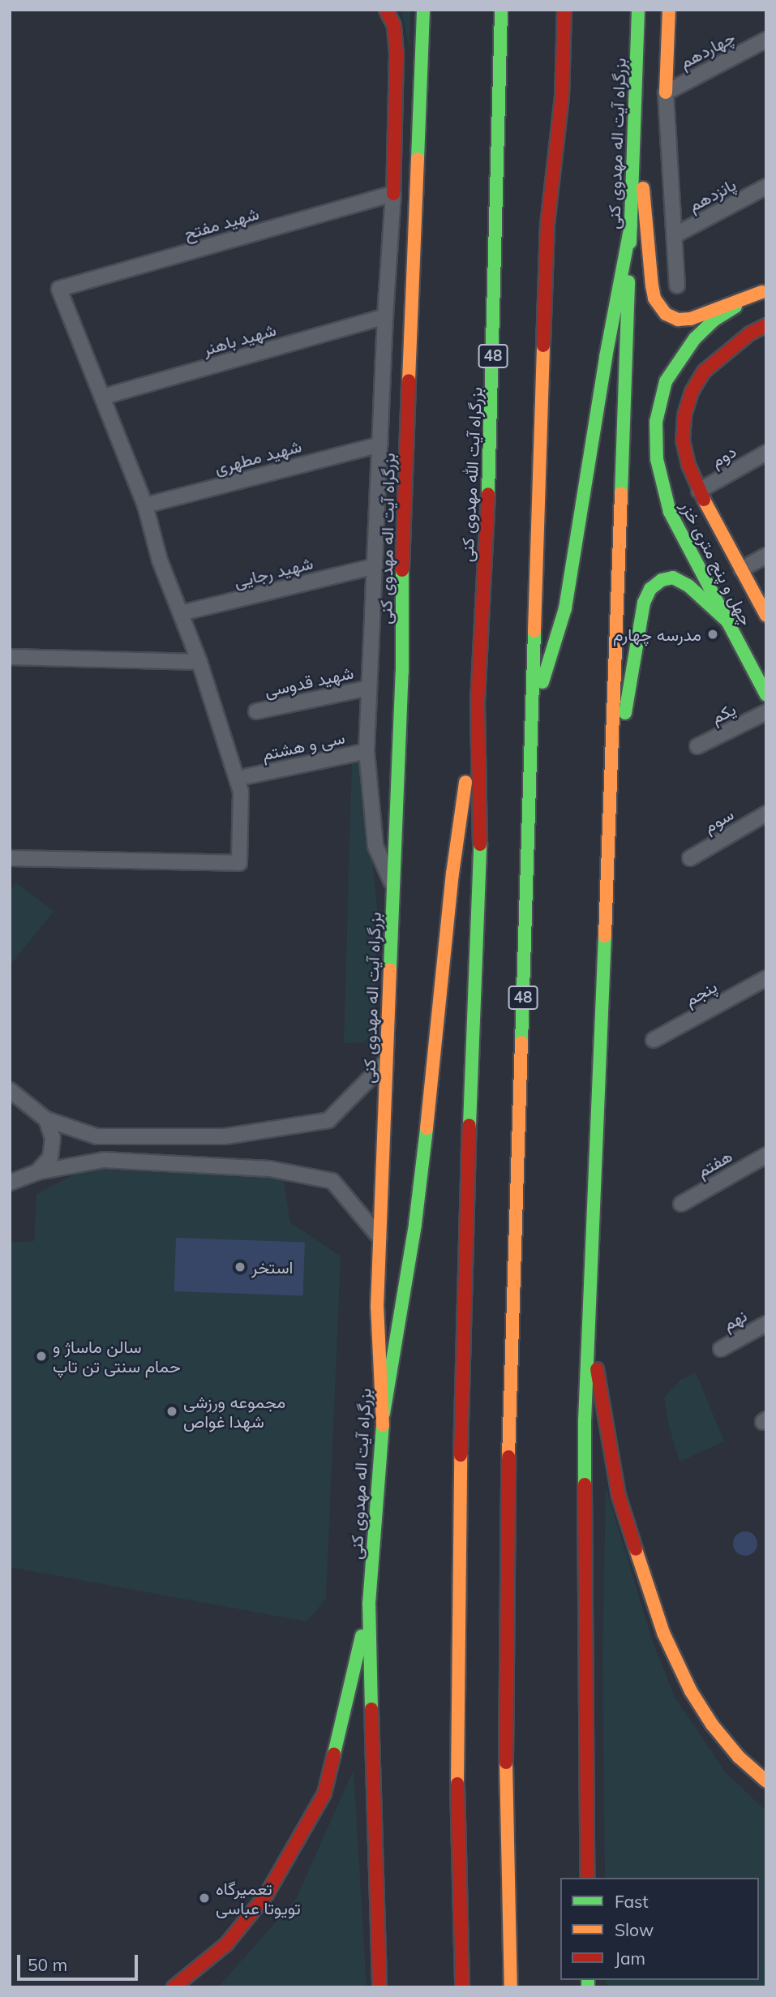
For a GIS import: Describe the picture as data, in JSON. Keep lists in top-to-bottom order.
{
  "streets": {
    "main road": [
      "بزرگراه آیت اله مهدوی کنی",
      "48",
      "بزرگراه آیت الله مهدوی کنی",
      "چهل و پنج متری خزر"
    ],
    "street": [
      "چهاردهم",
      "پانزدهم",
      "شهید مفتح",
      "شهید باهنر",
      "دوم",
      "شهید مطهری",
      "شهید رجایی",
      "شهید قدوسی",
      "یکم",
      "سی و هشتم",
      "سوم",
      "پنجم",
      "هفتم",
      "نهم"
    ]
  },
  "crossings": [
    ["شهید مفتح", "شهید باهنر"],
    ["48", "بزرگراه آیت الله مهدوی کنی"],
    ["دوم", "چهل و پنج متری خزر"]
  ],
  "places": [
    "مدرسه چهارم",
    "استخر",
    "سالن ماساژ و حمام سنتی تن تاپ",
    "مجموعه ورزشی شهدا غواص",
    "تعمیرگاه تویوتا عباسی"
  ],
  "legend": ["Fast", "Slow", "Jam"],
  "scale_bar": "50 m"
}
